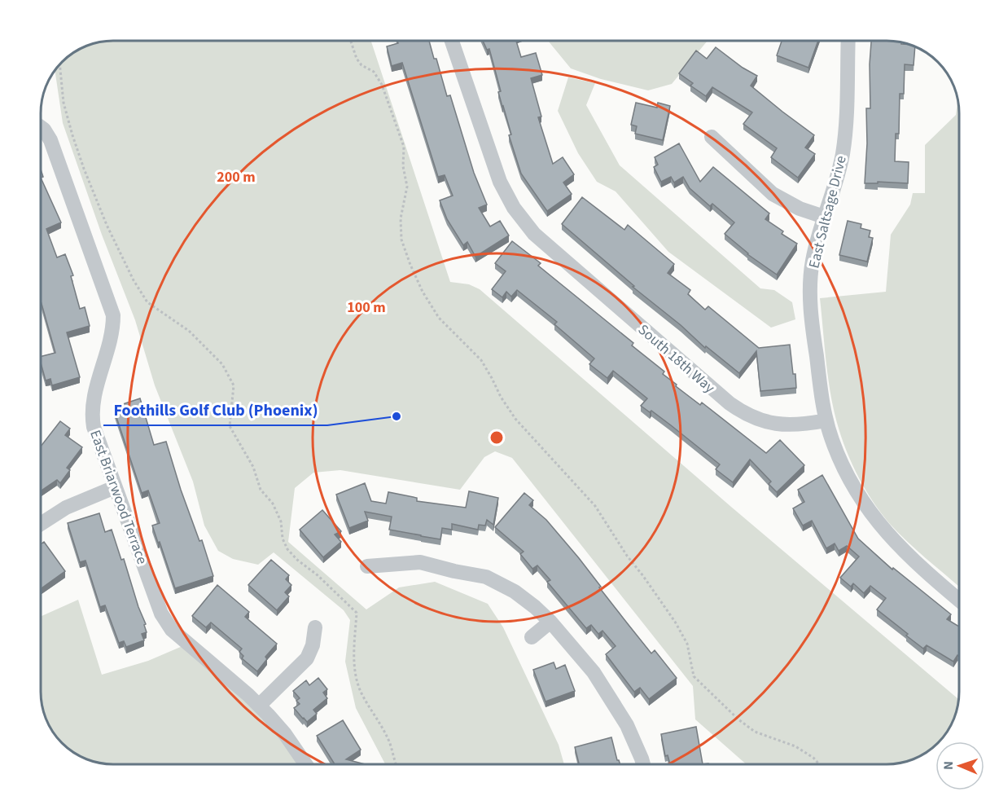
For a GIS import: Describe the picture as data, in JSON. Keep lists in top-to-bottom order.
{
  "streets": {
    "street": ["East Saltsage Drive", "South 18th Way", "East Briarwood Terrace"]
  },
  "crossings": [
    ["East Saltsage Drive", "South 18th Way"]
  ],
  "places": ["Foothills Golf Club (Phoenix)"],
  "north": "left",
  "rings": ["200 m", "100 m"]
}
